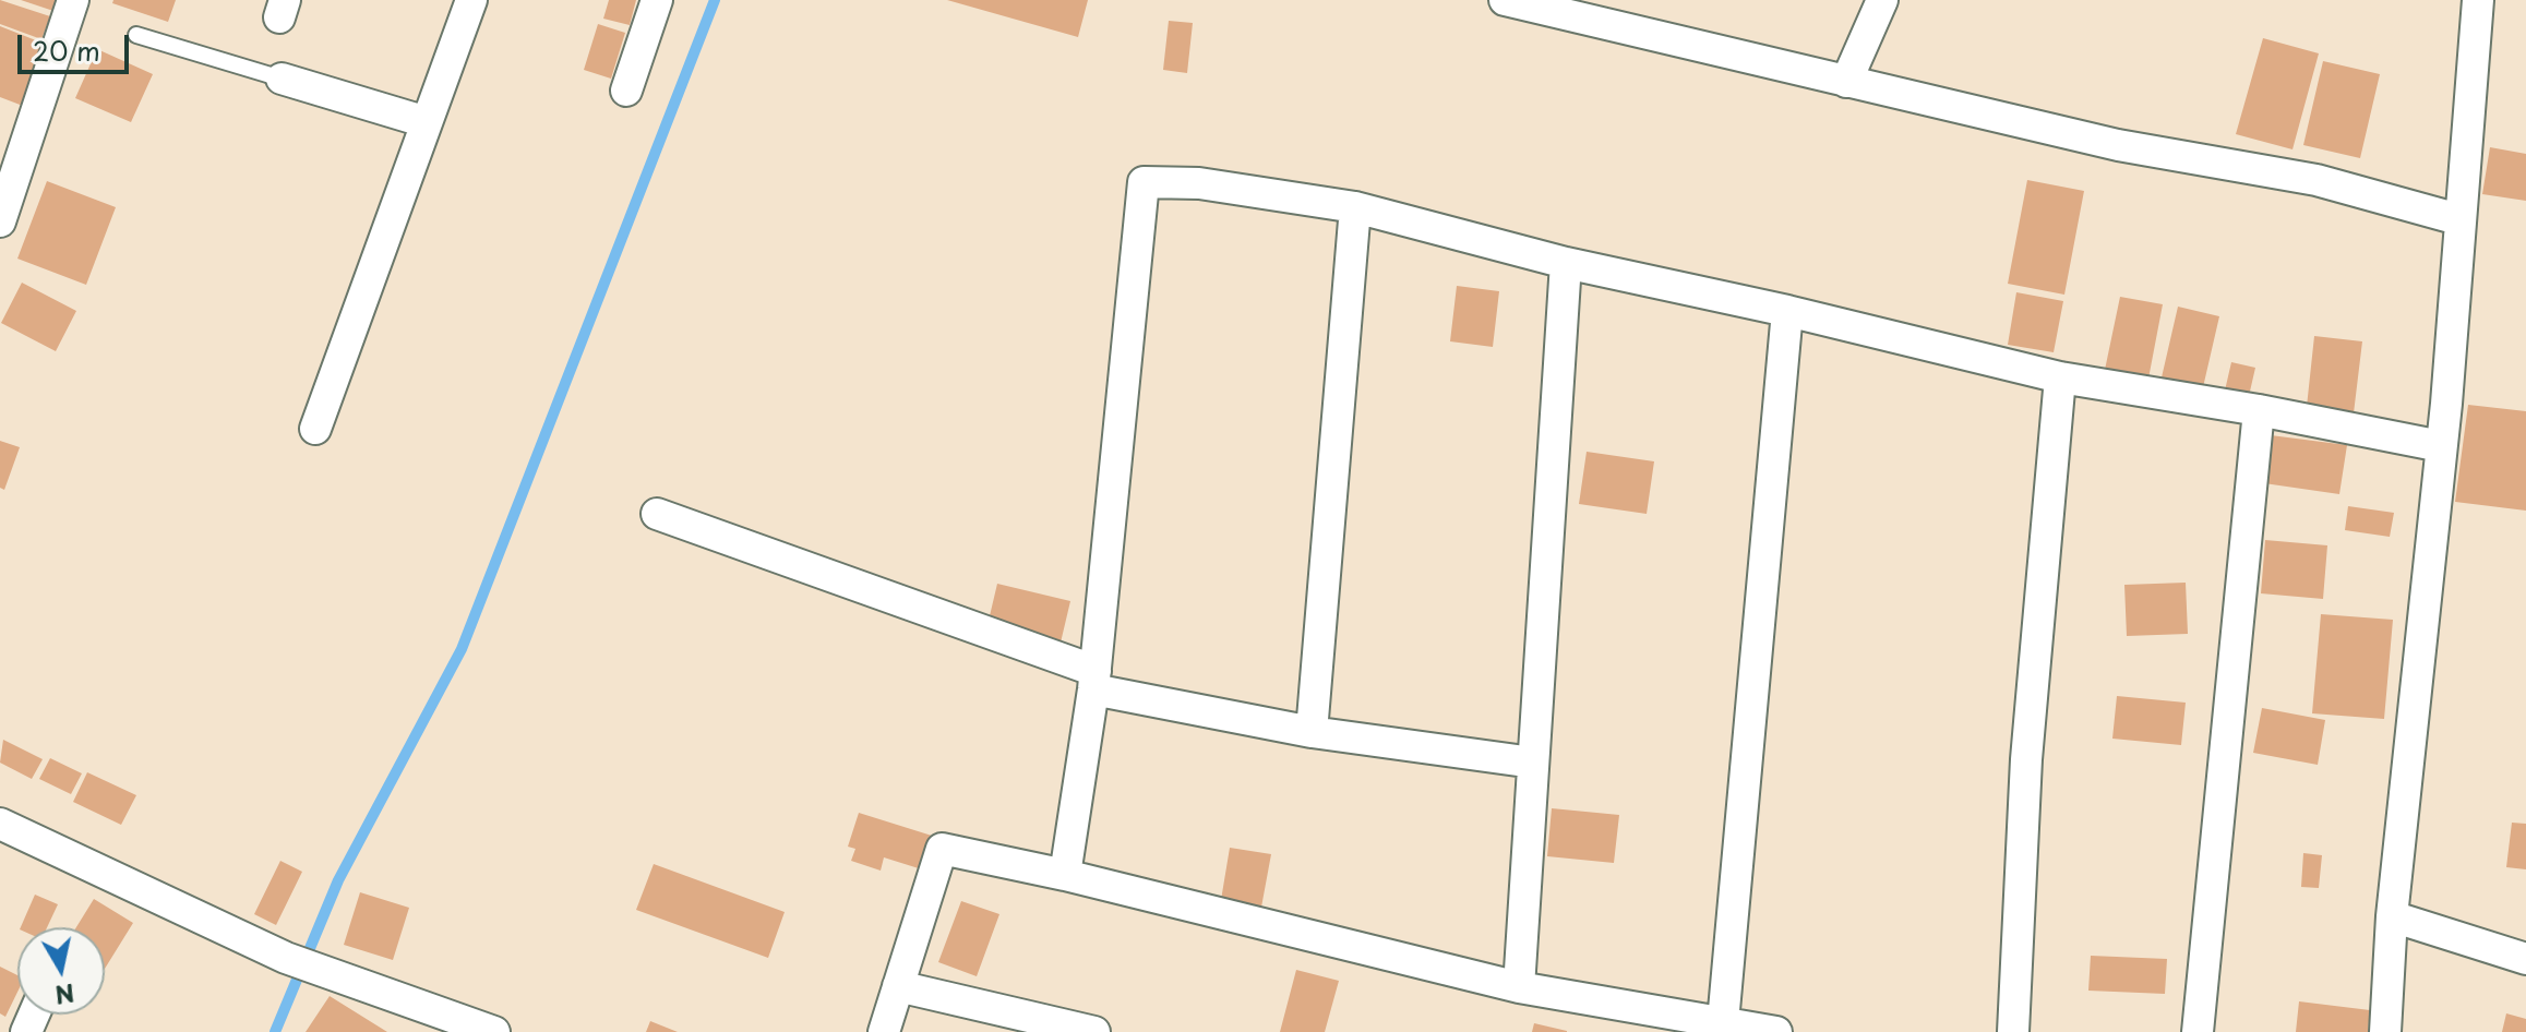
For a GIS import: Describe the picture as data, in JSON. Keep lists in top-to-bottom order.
{
  "scale_bar": "20 m",
  "north": "bottom"
}
